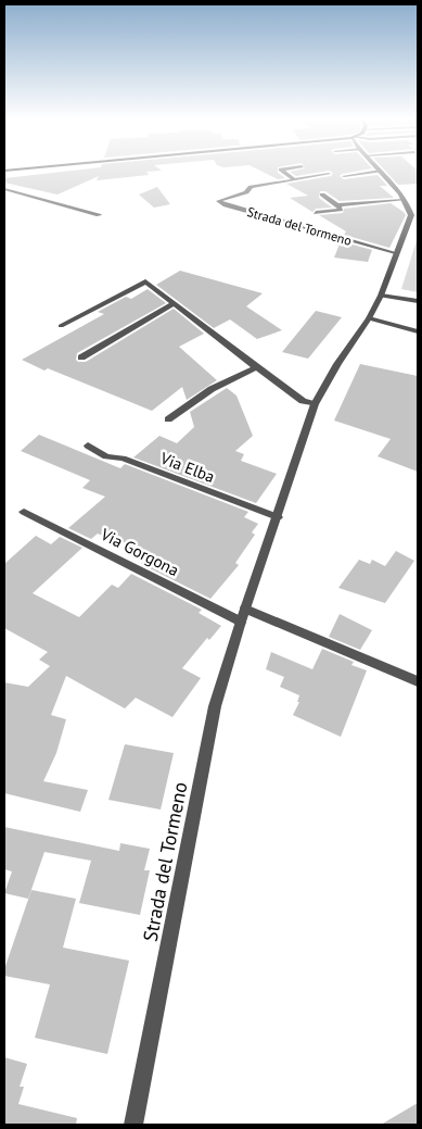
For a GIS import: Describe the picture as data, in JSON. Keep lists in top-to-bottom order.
{
  "streets": {
    "street": ["Strada del Tormeno", "Via Elba", "Via Gorgona"]
  },
  "crossings": [
    ["Strada del Tormeno", "Via Elba"],
    ["Strada del Tormeno", "Via Gorgona"]
  ]
}
